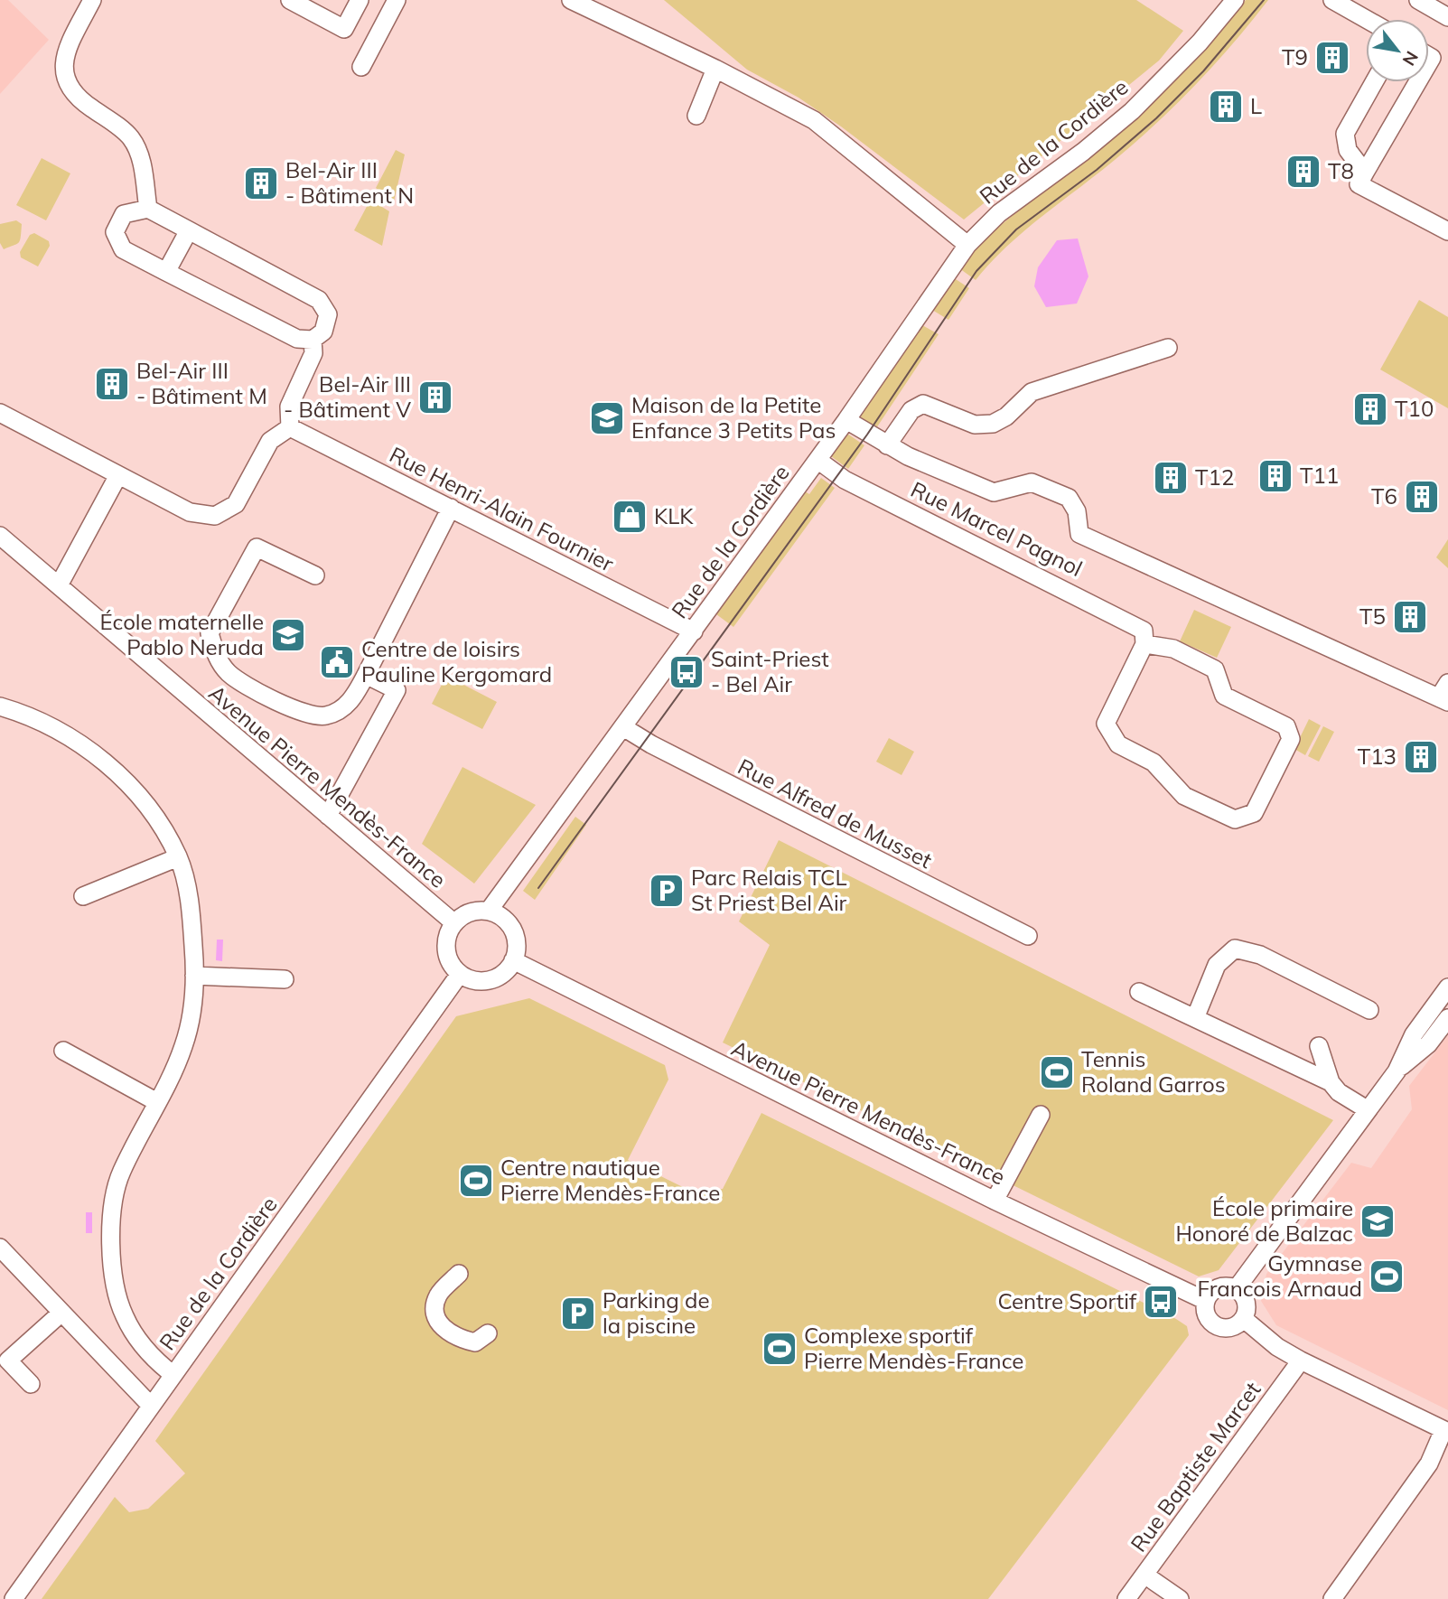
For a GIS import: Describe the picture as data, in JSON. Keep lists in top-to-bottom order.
{
  "streets": {
    "street": [
      "Rue de la Cordière",
      "Rue Henri-Alain Fournier",
      "Rue Marcel Pagnol",
      "Avenue Pierre Mendès-France",
      "Rue Alfred de Musset",
      "Rue Baptiste Marcet"
    ]
  },
  "crossings": [
    ["Rue de la Cordière", "Rue Henri-Alain Fournier"],
    ["Rue de la Cordière", "Rue Marcel Pagnol"],
    ["Rue de la Cordière", "Avenue Pierre Mendès-France"],
    ["Rue de la Cordière", "Rue Alfred de Musset"]
  ],
  "places": {
    "building": [
      "T9",
      "L",
      "T8",
      "Bel-Air III - Bâtiment N",
      "Bel-Air III - Bâtiment M",
      "Bel-Air III - Bâtiment V",
      "T10",
      "T11",
      "T12",
      "T6",
      "T5",
      "T13"
    ],
    "school or university": ["Maison de la Petite Enfance 3 Petits Pas", "École maternelle Pablo Neruda", "École primaire Honoré de Balzac"],
    "shop": ["KLK"],
    "public building": ["Centre de loisirs Pauline Kergomard"],
    "bus stop": ["Saint-Priest - Bel Air", "Centre Sportif"],
    "parking": ["Parc Relais TCL St Priest Bel Air", "Parking de la piscine"],
    "sports": [
      "Tennis Roland Garros",
      "Centre nautique Pierre Mendès-France",
      "Gymnase Francois Arnaud",
      "Complexe sportif Pierre Mendès-France"
    ]
  },
  "north": "bottom right"
}
